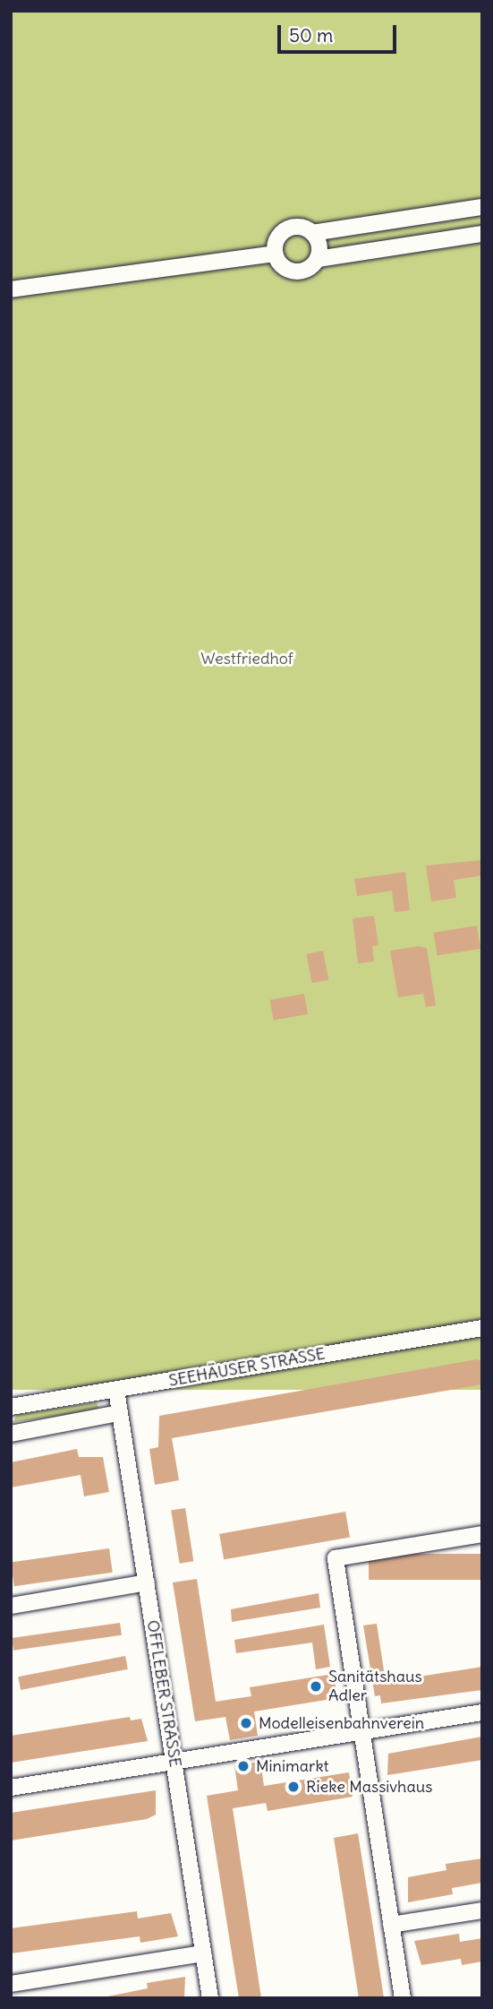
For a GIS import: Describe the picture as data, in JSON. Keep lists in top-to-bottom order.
{
  "streets": {
    "street": ["SEEHÄUSER STRASSE", "OFFLEBER STRASSE"]
  },
  "crossings": [
    ["SEEHÄUSER STRASSE", "OFFLEBER STRASSE"]
  ],
  "parks": ["Westfriedhof"],
  "places": [
    "Sanitätshaus Adler",
    "Modelleisenbahnverein",
    "Minimarkt",
    "Rieke Massivhaus"
  ],
  "scale_bar": "50 m"
}
